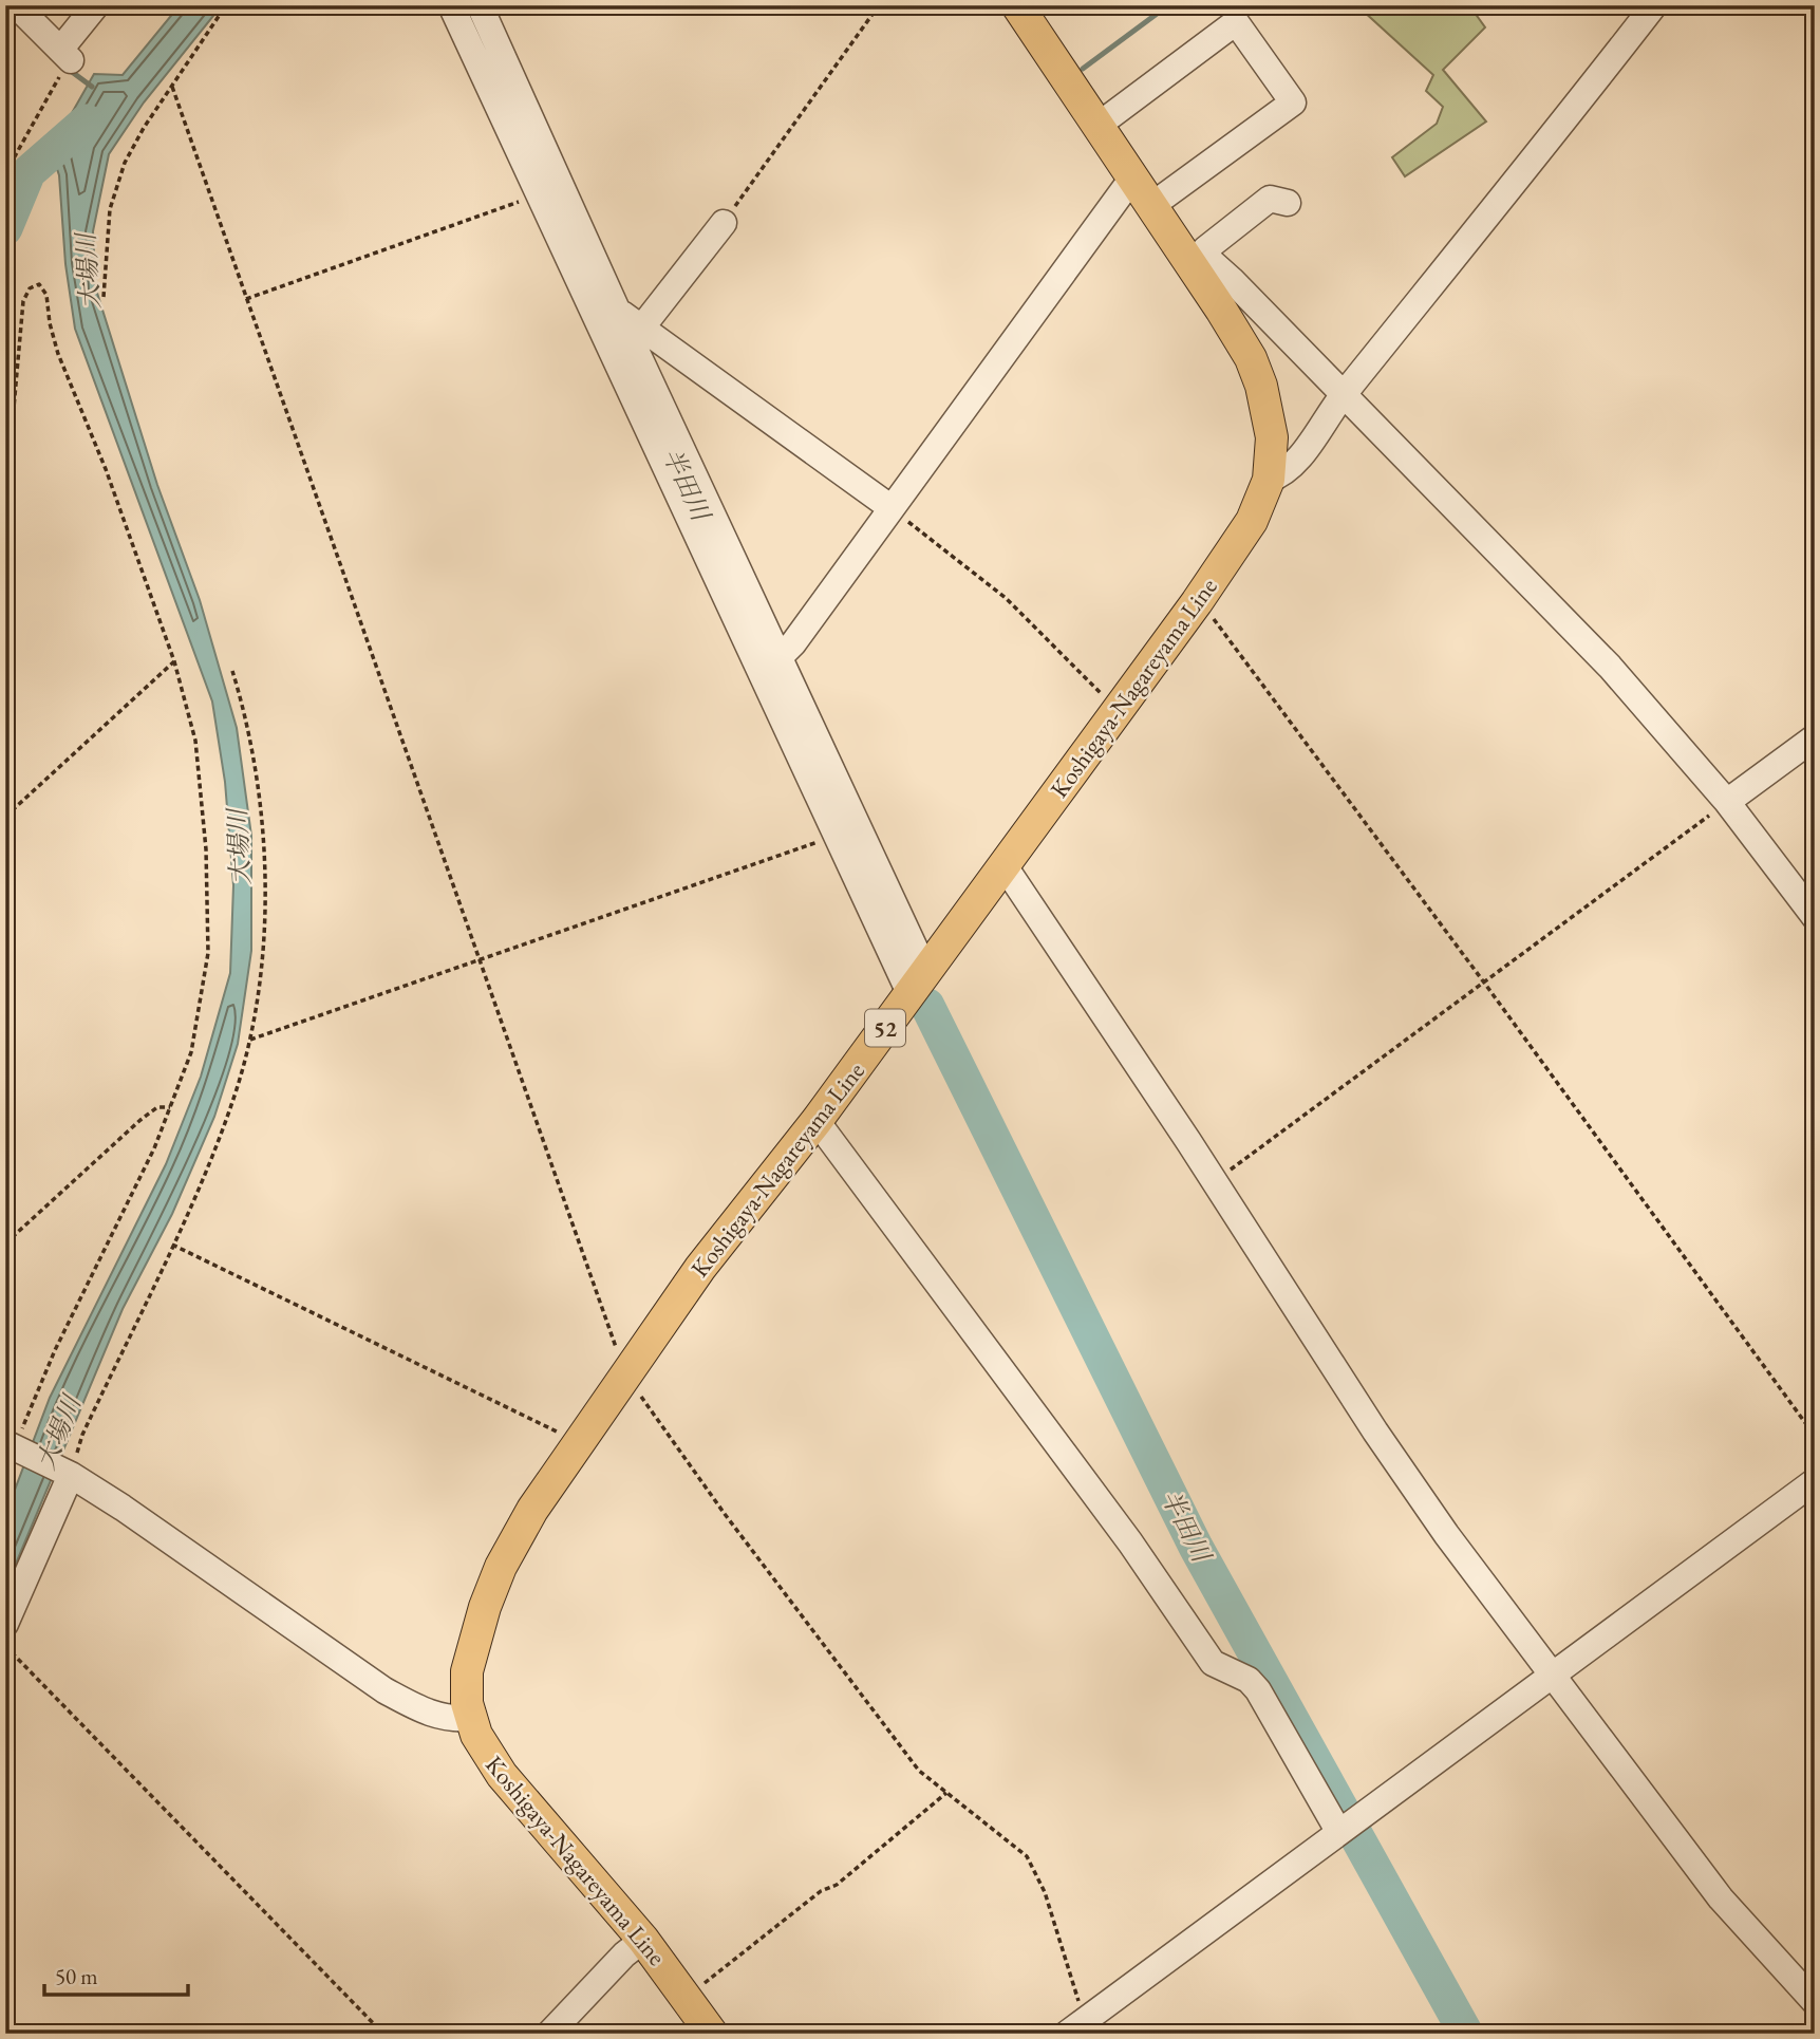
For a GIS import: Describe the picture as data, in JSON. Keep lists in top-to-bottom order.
{
  "streets": {
    "main road": ["Koshigaya-Nagareyama Line", "52"]
  },
  "water": ["大場川", "半田川"],
  "scale_bar": "50 m"
}
